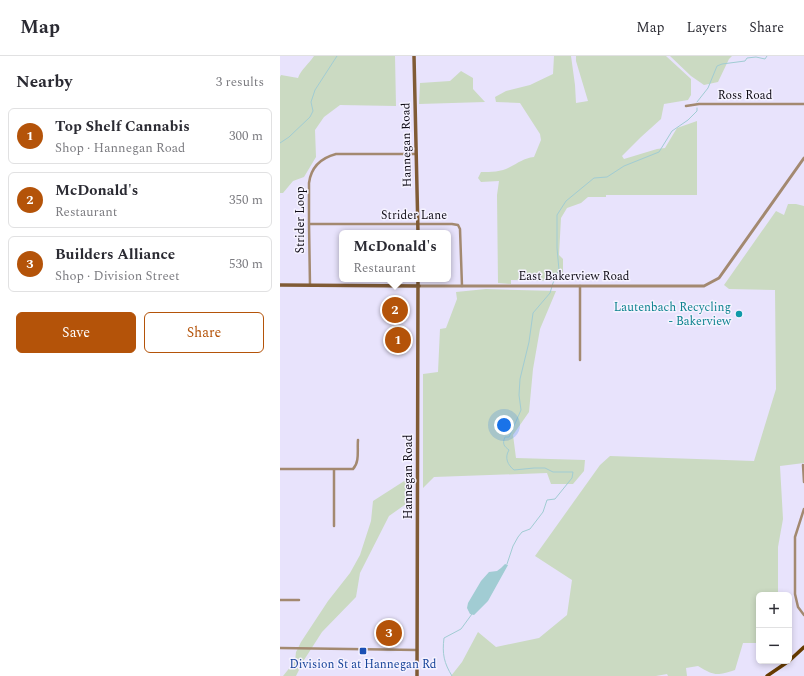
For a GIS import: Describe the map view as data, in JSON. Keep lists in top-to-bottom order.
{
  "streets": {
    "main road": ["Hannegan Road", "East Bakerview Road"],
    "street": ["Ross Road", "Strider Lane", "Strider Loop"]
  },
  "crossings": [
    ["Hannegan Road", "Strider Lane"],
    ["Hannegan Road", "Strider Loop"],
    ["Hannegan Road", "East Bakerview Road"],
    ["Strider Lane", "Strider Loop"],
    ["Strider Lane", "East Bakerview Road"],
    ["Strider Loop", "East Bakerview Road"]
  ],
  "places": {
    "other": ["Lautenbach Recycling - Bakerview"],
    "transit": ["Division St at Hannegan Rd"]
  },
  "page": {
    "header": "Map",
    "nav": ["Map", "Layers", "Share"],
    "heading": ["Nearby", "3 results"],
    "list": [
      {
        "mark": "1",
        "name": "Top Shelf Cannabis",
        "note": "Shop · Hannegan Road",
        "value": "300 m"
      },
      {
        "mark": "2",
        "name": "McDonald's",
        "note": "Restaurant",
        "value": "350 m"
      },
      {
        "mark": "3",
        "name": "Builders Alliance",
        "note": "Shop · Division Street",
        "value": "530 m"
      }
    ],
    "popup": ["McDonald's", "Restaurant"],
    "pins": ["2", "1", "3"],
    "buttons": ["Save", "Share"],
    "map_buttons": ["+", "−"]
  }
}
